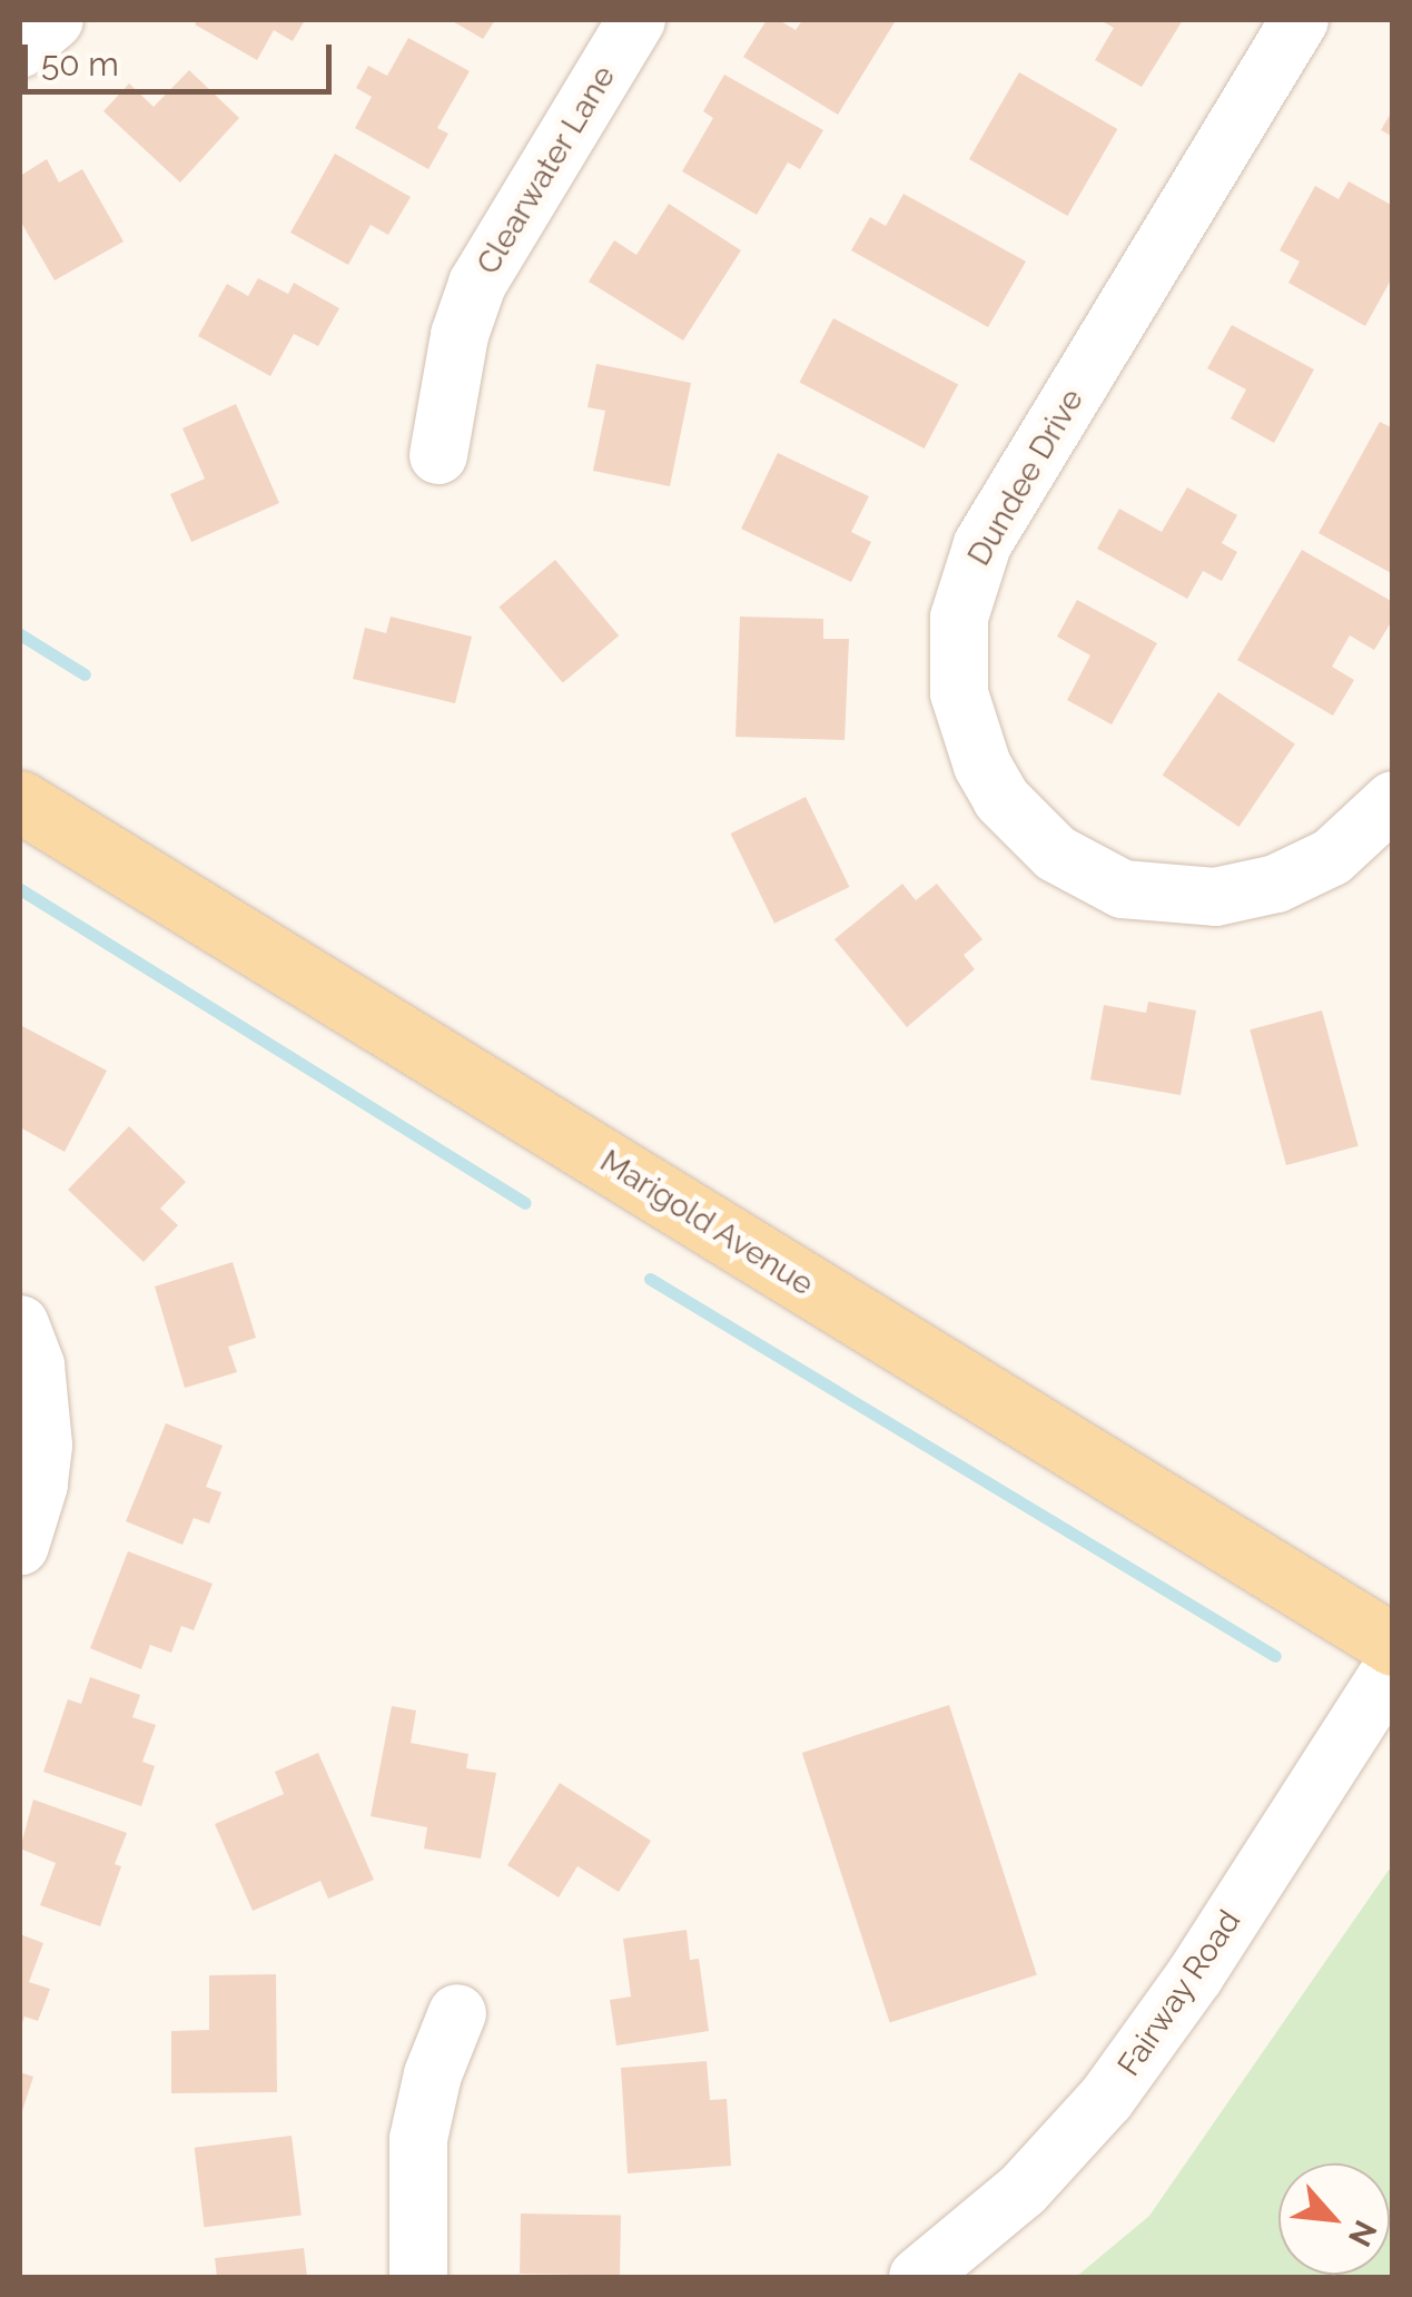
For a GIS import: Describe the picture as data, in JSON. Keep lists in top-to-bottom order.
{
  "streets": {
    "main road": ["Marigold Avenue"],
    "street": ["Clearwater Lane", "Dundee Drive", "Fairway Road"]
  },
  "scale_bar": "50 m",
  "north": "bottom right"
}
